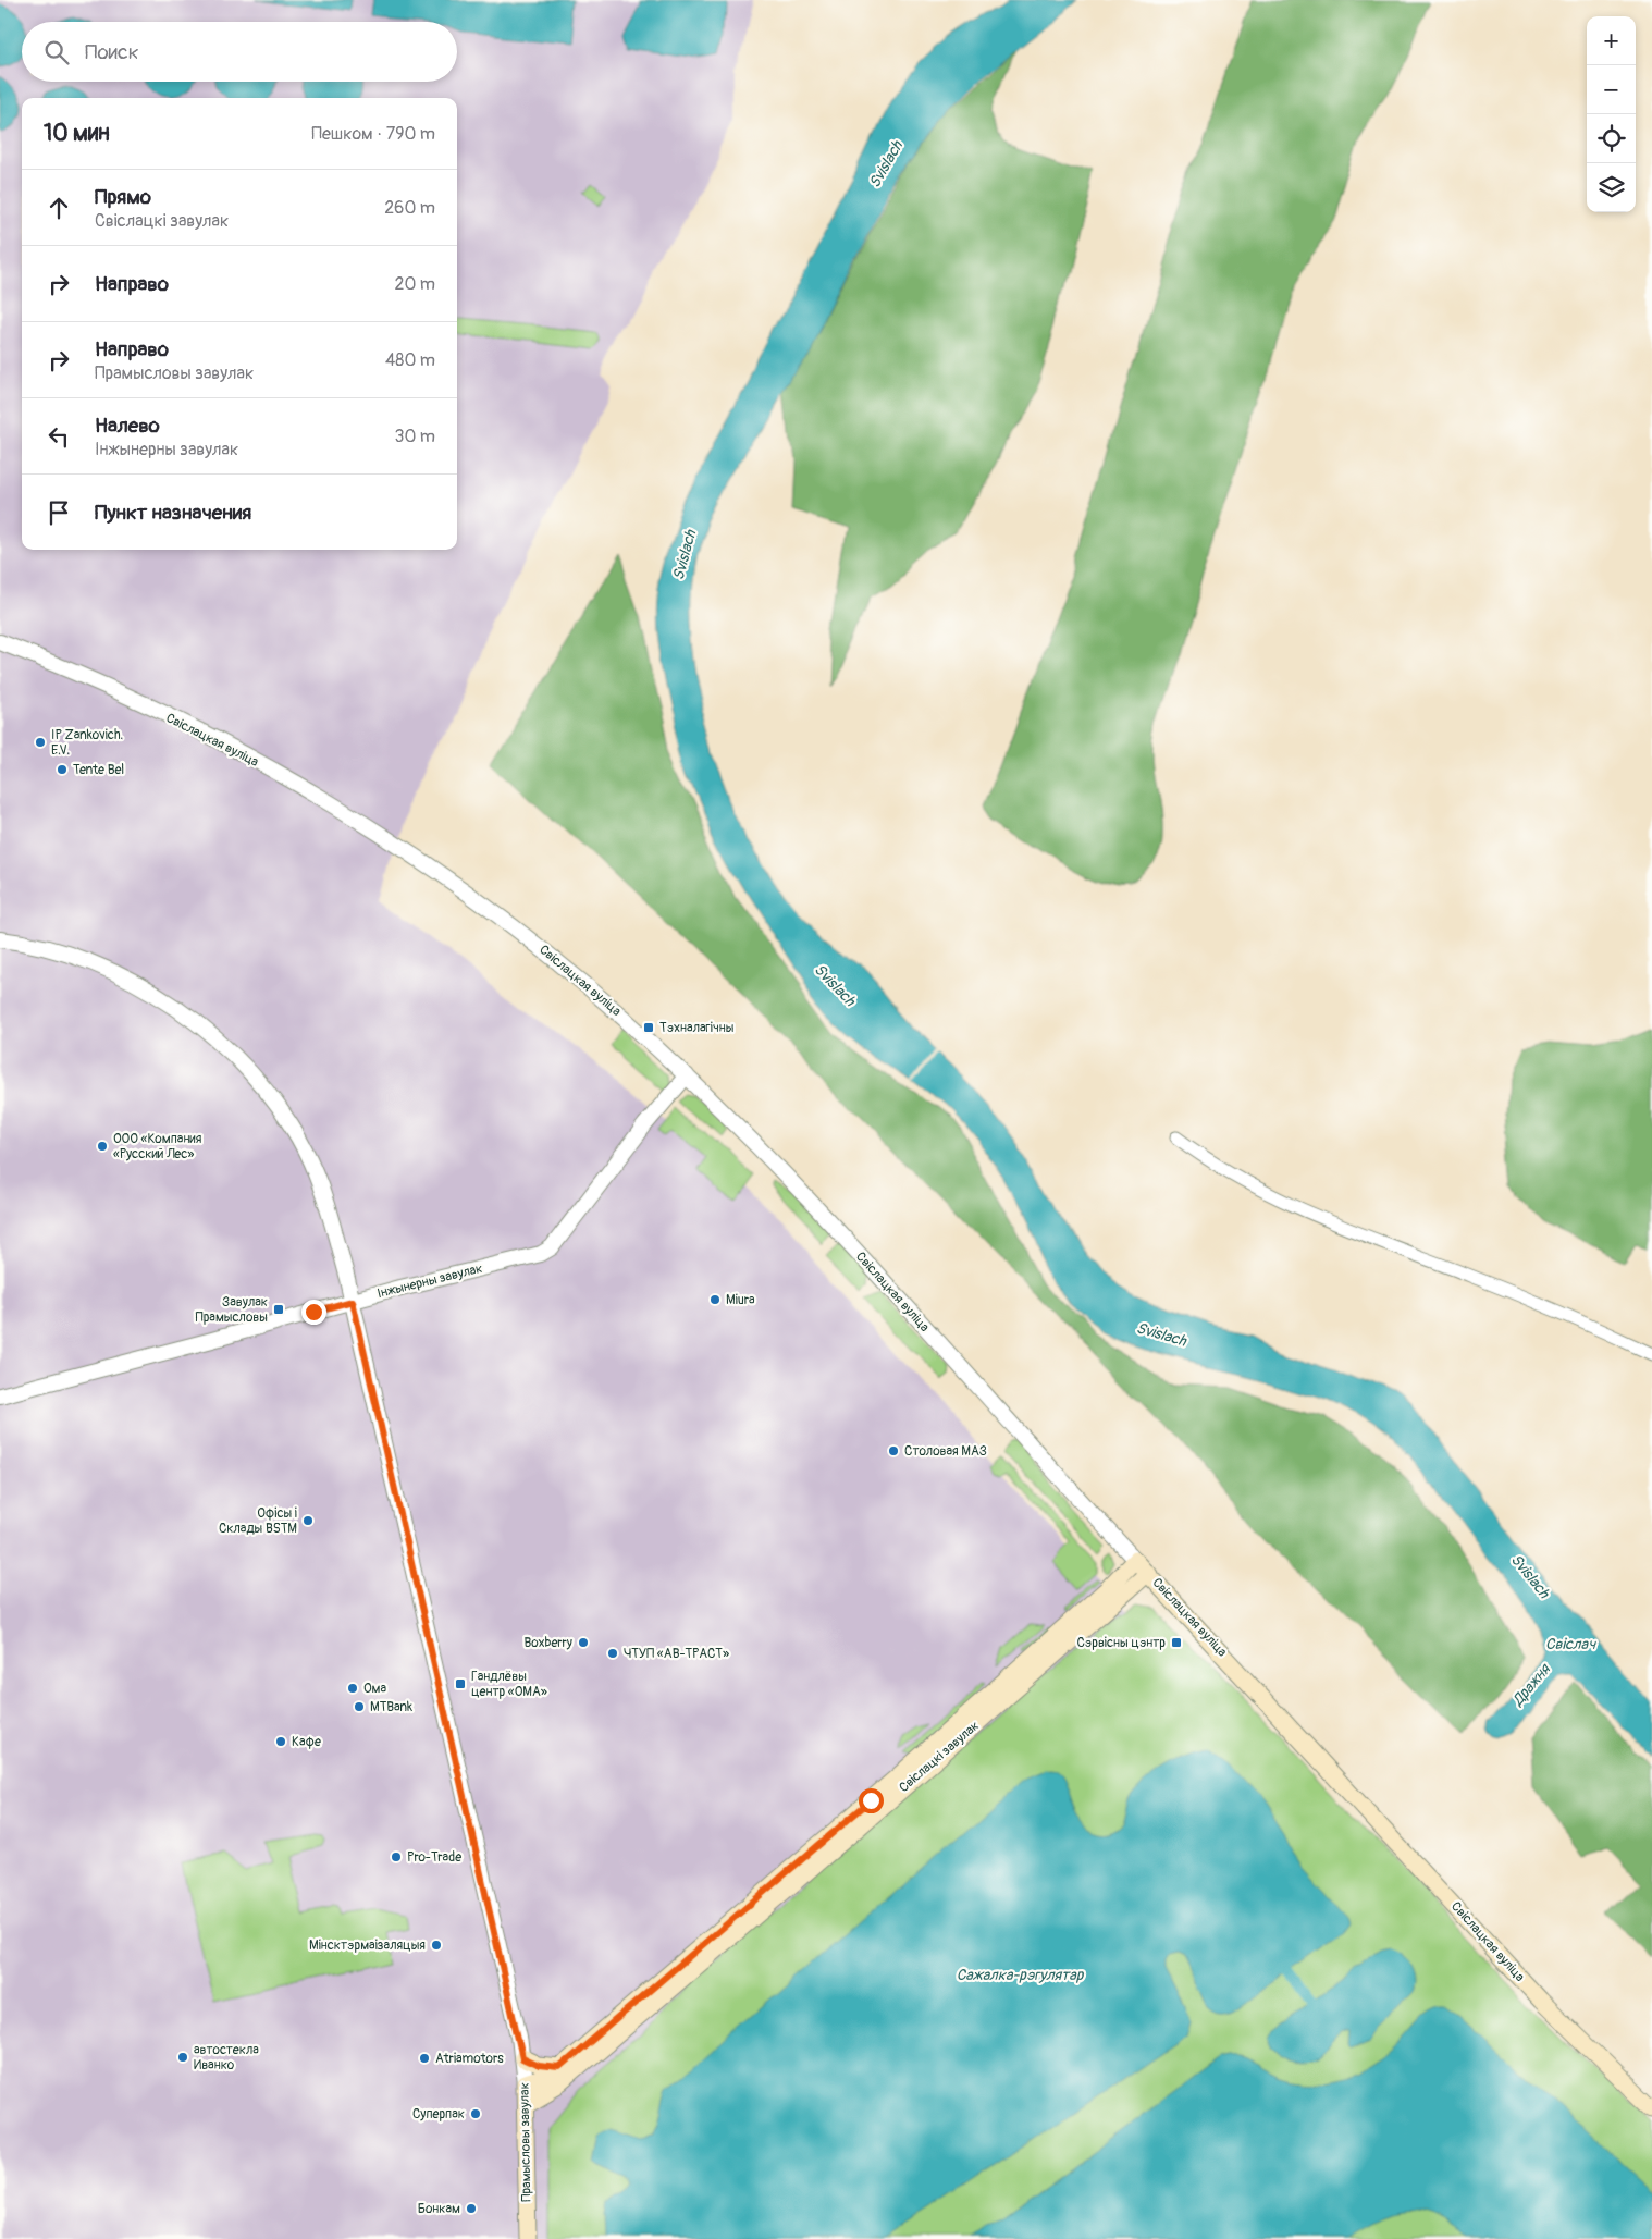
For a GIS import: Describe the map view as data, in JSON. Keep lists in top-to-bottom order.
{
  "streets": {
    "main road": ["Свіслацкая вуліца", "Свіслацкі завулак", "Прамысловы завулак"],
    "street": ["Інжынерны завулак"]
  },
  "crossings": [
    ["Свіслацкая вуліца", "Інжынерны завулак"],
    ["Свіслацкая вуліца", "Свіслацкі завулак"],
    ["Інжынерны завулак", "Прамысловы завулак"],
    ["Свіслацкі завулак", "Прамысловы завулак"]
  ],
  "water": [
    "Svislach",
    "Свіслач",
    "Дражня",
    "Сажалка-рэгулятар"
  ],
  "places": {
    "other": [
      "IP Zankovich. E.V.",
      "Tente Bel",
      "ООО «Компания «Русский Лес»",
      "Miura",
      "Столовая МАЗ",
      "Офісы і Склады BSTM",
      "Boxberry",
      "ЧТУП «АВ-ТРАСТ»",
      "Ома",
      "MTBank",
      "Кафе",
      "Pro-Trade",
      "Мінсктэрмаізаляцыя",
      "автостекла Иванко",
      "Atriamotors",
      "Суперпак",
      "Бонкам"
    ],
    "transit": [
      "Тэхналагічны",
      "Завулак Прамысловы",
      "Сэрвісны цэнтр",
      "Гандлёвы центр «ОМА»"
    ]
  },
  "page": {
    "map_buttons": ["+", "−"],
    "search": "Поиск",
    "heading": ["10 мин", "Пешком · 790 m"],
    "list": [
      ["Прямо", "Свіслацкі завулак", "260 m"],
      ["Направо", "20 m"],
      ["Направо", "Прамысловы завулак", "480 m"],
      ["Налево", "Інжынерны завулак", "30 m"],
      "Пункт назначения"
    ]
  }
}
